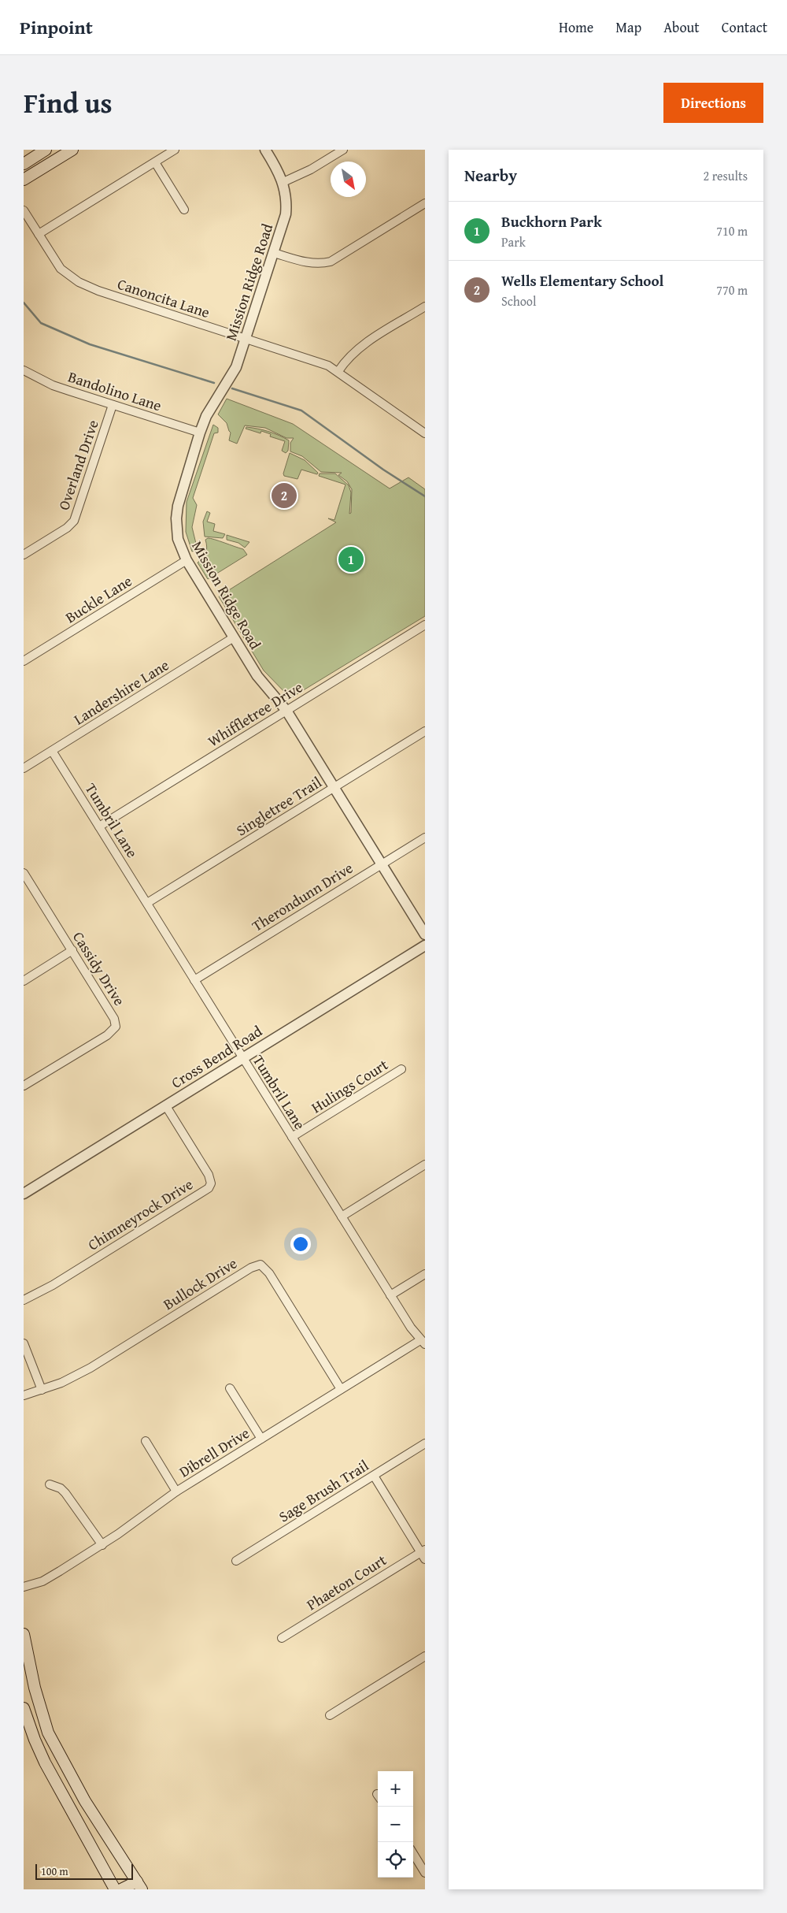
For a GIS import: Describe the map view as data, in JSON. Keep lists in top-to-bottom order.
{
  "streets": {
    "street": [
      "Mission Ridge Road",
      "Canoncita Lane",
      "Bandolino Lane",
      "Overland Drive",
      "Buckle Lane",
      "Landershire Lane",
      "Whiffletree Drive",
      "Singletree Trail",
      "Tumbril Lane",
      "Therondunn Drive",
      "Cassidy Drive",
      "Cross Bend Road",
      "Hulings Court",
      "Chimneyrock Drive",
      "Bullock Drive",
      "Dibrell Drive",
      "Sage Brush Trail",
      "Phaeton Court"
    ]
  },
  "crossings": [
    ["Mission Ridge Road", "Canoncita Lane"],
    ["Mission Ridge Road", "Bandolino Lane"],
    ["Mission Ridge Road", "Buckle Lane"],
    ["Mission Ridge Road", "Landershire Lane"],
    ["Mission Ridge Road", "Whiffletree Drive"],
    ["Mission Ridge Road", "Singletree Trail"],
    ["Mission Ridge Road", "Therondunn Drive"],
    ["Bandolino Lane", "Overland Drive"],
    ["Landershire Lane", "Tumbril Lane"],
    ["Whiffletree Drive", "Tumbril Lane"],
    ["Singletree Trail", "Tumbril Lane"],
    ["Tumbril Lane", "Therondunn Drive"],
    ["Tumbril Lane", "Cross Bend Road"],
    ["Tumbril Lane", "Hulings Court"],
    ["Tumbril Lane", "Dibrell Drive"],
    ["Cross Bend Road", "Chimneyrock Drive"],
    ["Bullock Drive", "Dibrell Drive"]
  ],
  "scale_bar": "100 m",
  "north": "bottom right",
  "page": {
    "header": "Pinpoint",
    "nav": [
      "Home",
      "Map",
      "About",
      "Contact"
    ],
    "title": "Find us",
    "buttons": "Directions",
    "heading": ["Nearby", "2 results"],
    "list": [
      {
        "mark": "1",
        "name": "Buckhorn Park",
        "note": "Park",
        "value": "710 m"
      },
      {
        "mark": "2",
        "name": "Wells Elementary School",
        "note": "School",
        "value": "770 m"
      }
    ],
    "pins": ["2", "1"],
    "map_buttons": ["+", "−"],
    "scale": "100 m"
  }
}
